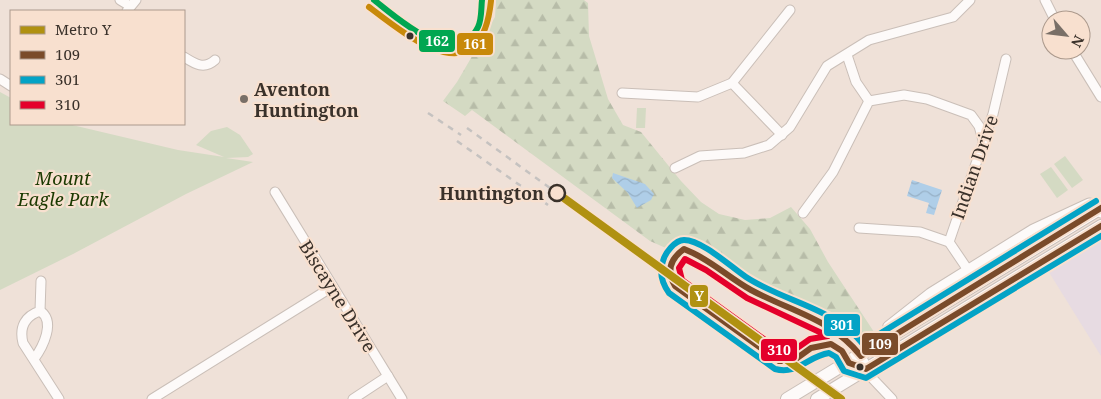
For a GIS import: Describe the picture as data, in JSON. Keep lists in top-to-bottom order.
{
  "streets": {
    "street": ["Indian Drive", "Biscayne Drive"]
  },
  "parks": ["Mount Eagle Park"],
  "places": ["Aventon Huntington", "Huntington"],
  "lines": [
    "transit line 162",
    "transit line 161",
    "metro line Y",
    "transit line 301",
    "transit line 109",
    "transit line 310"
  ],
  "legend": [
    "Metro Y",
    "109",
    "301",
    "310"
  ],
  "north": "bottom right"
}
